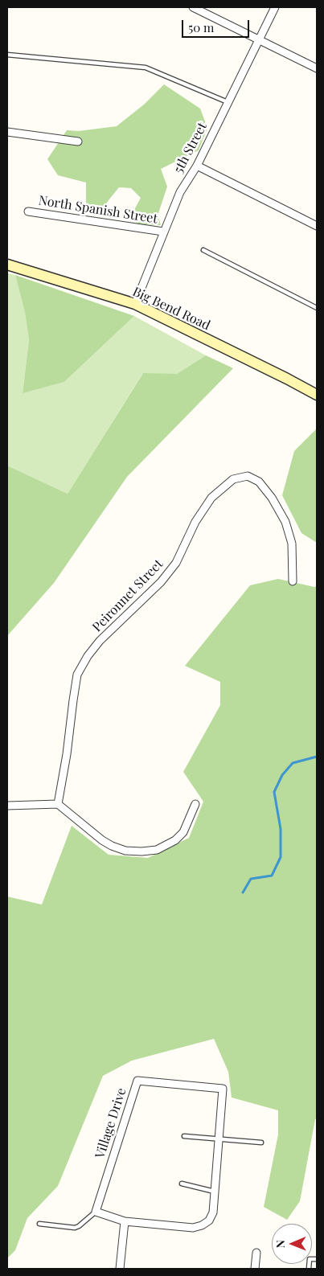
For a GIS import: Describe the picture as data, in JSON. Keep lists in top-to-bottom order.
{
  "streets": {
    "main road": ["Big Bend Road"],
    "street": [
      "5th Street",
      "North Spanish Street",
      "Peironnet Street",
      "Village Drive"
    ]
  },
  "crossings": [
    ["5th Street", "North Spanish Street"],
    ["5th Street", "Big Bend Road"]
  ],
  "scale_bar": "50 m",
  "north": "left"
}
